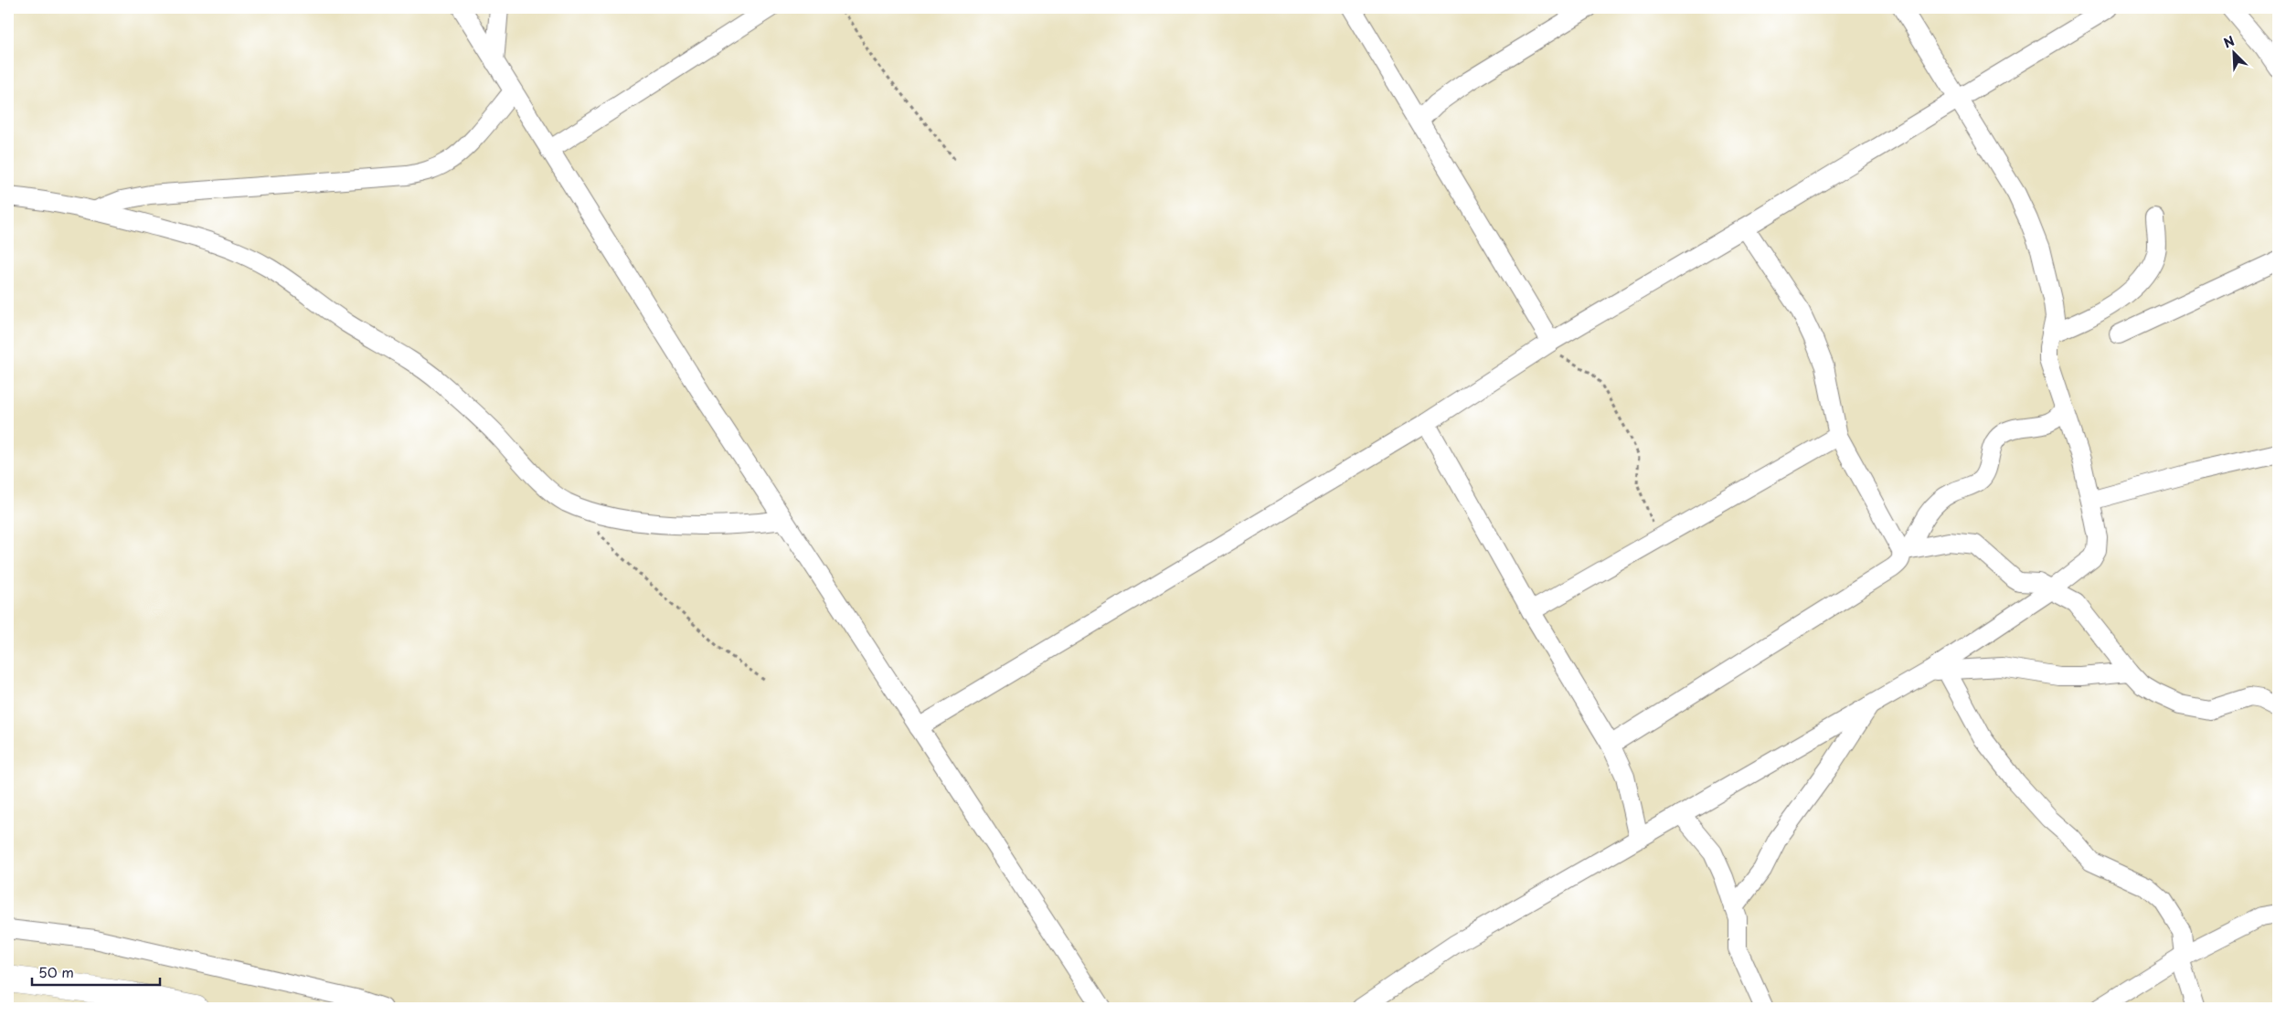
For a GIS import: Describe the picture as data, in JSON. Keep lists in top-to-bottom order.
{
  "scale_bar": "50 m",
  "north": "top left"
}
